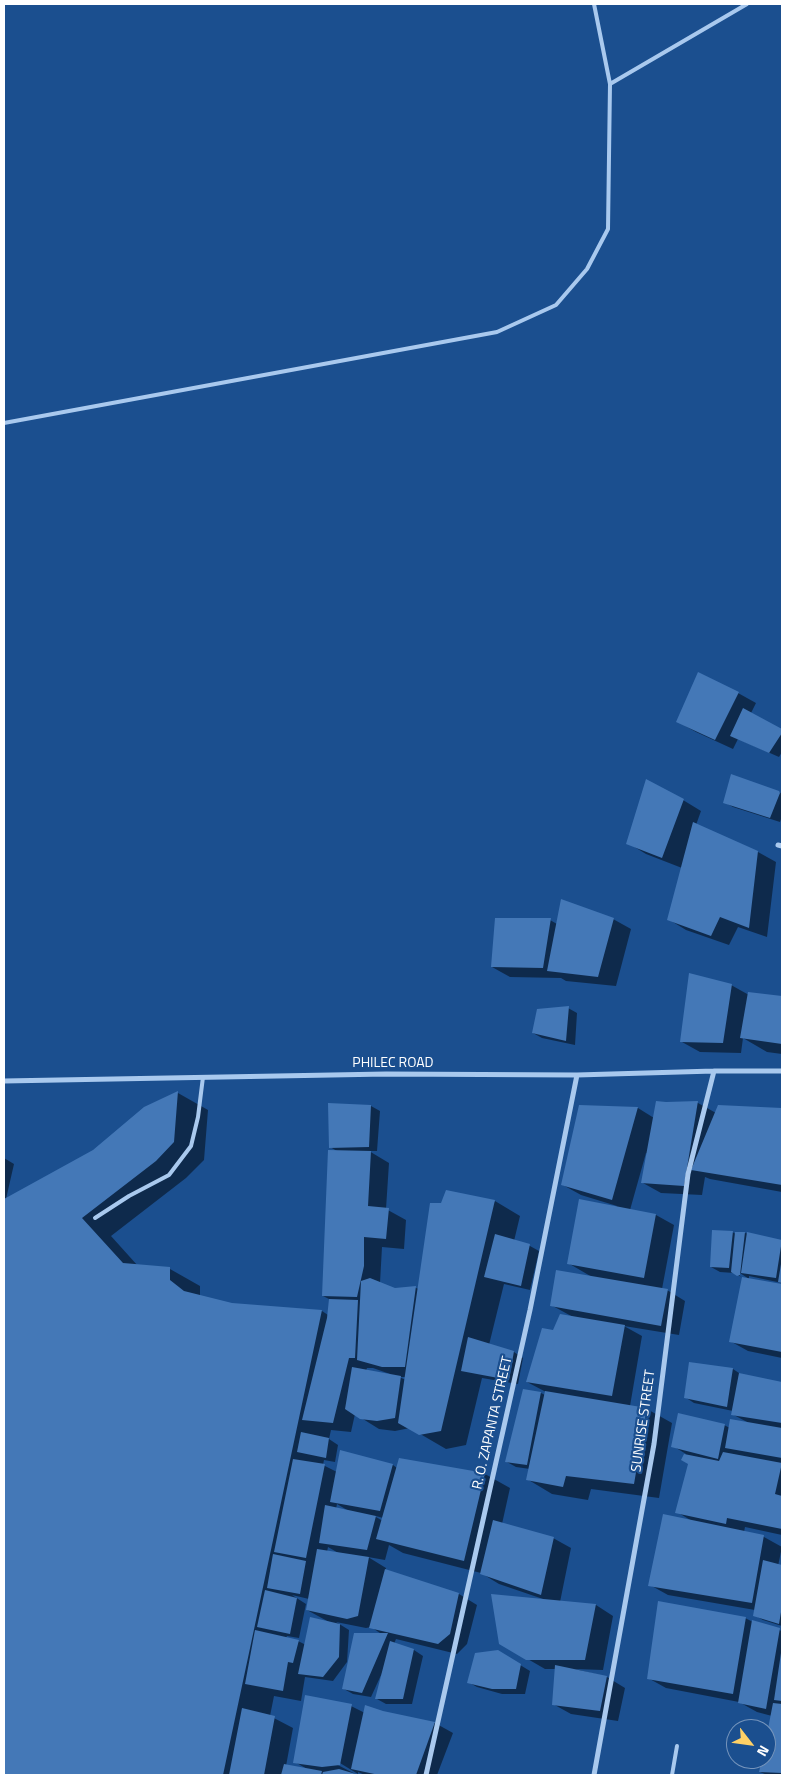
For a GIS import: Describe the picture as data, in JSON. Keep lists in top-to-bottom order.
{
  "streets": {
    "street": ["PHILEC ROAD", "SUNRISE STREET", "R. O. ZAPANTA STREET"]
  },
  "crossings": [
    ["PHILEC ROAD", "SUNRISE STREET"],
    ["PHILEC ROAD", "R. O. ZAPANTA STREET"]
  ],
  "north": "bottom right"
}
